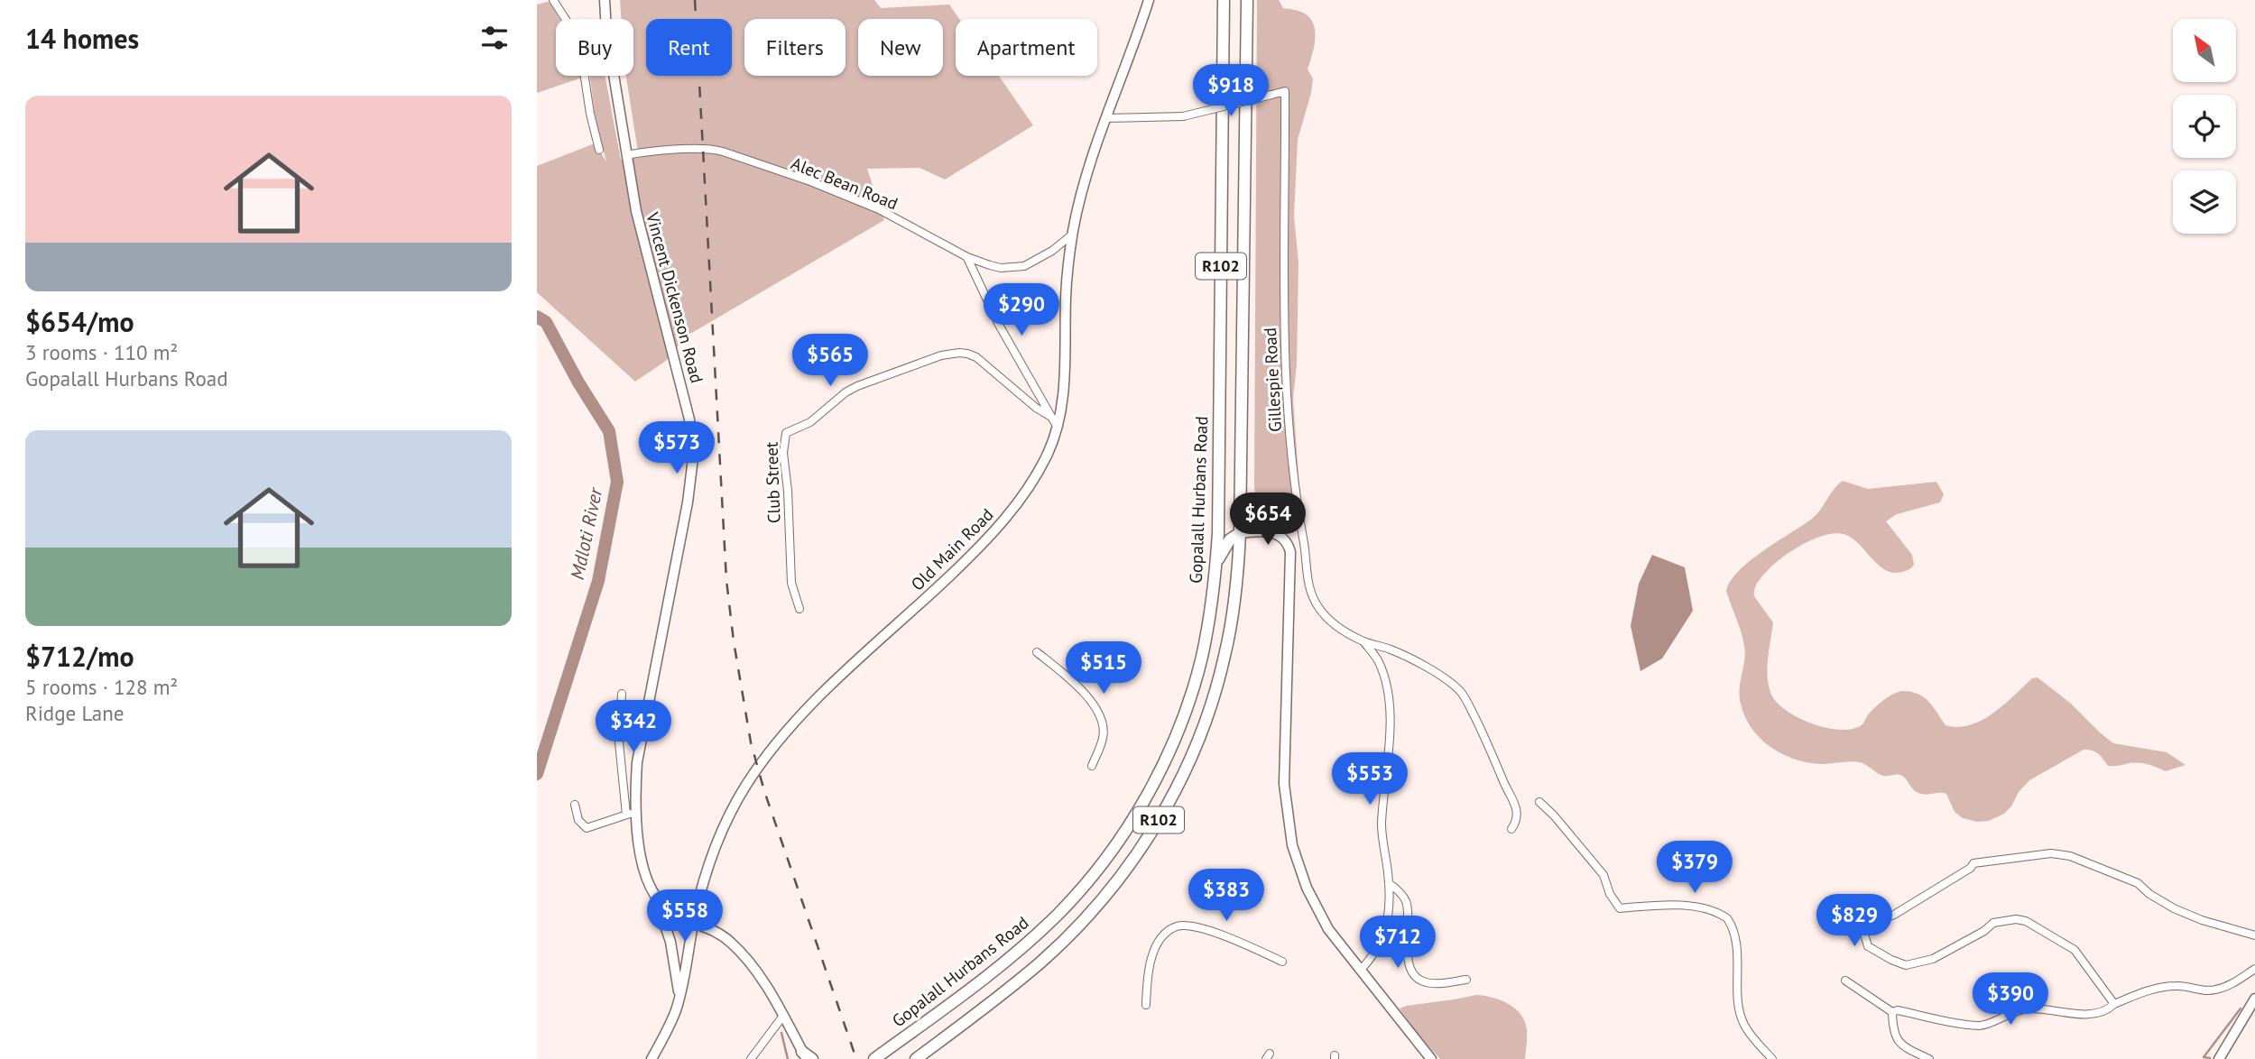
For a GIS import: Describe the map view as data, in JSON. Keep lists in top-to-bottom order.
{
  "streets": {
    "main road": ["R102", "Gopalall Hurbans Road"],
    "street": [
      "Alec Bean Road",
      "Vincent Dickenson Road",
      "Gillespie Road",
      "Club Street",
      "Old Main Road"
    ]
  },
  "crossings": [
    ["Alec Bean Road", "Vincent Dickenson Road"],
    ["Alec Bean Road", "Old Main Road"],
    ["Vincent Dickenson Road", "Old Main Road"],
    ["Gillespie Road", "Old Main Road"]
  ],
  "water": ["Mdloti River"],
  "north": "top left",
  "page": {
    "heading": "14 homes",
    "chip": [
      "Buy",
      "Rent",
      "Filters",
      "New",
      "Apartment"
    ],
    "price": [
      "$918",
      "$290",
      "$565",
      "$573",
      "$654",
      "$515",
      "$342",
      "$553",
      "$379",
      "$383",
      "$558",
      "$829",
      "$712",
      "$390"
    ],
    "list": [
      {
        "name": "$654/mo",
        "note": "3 rooms · 110 m² · Gopalall Hurbans Road"
      },
      {
        "name": "$712/mo",
        "note": "5 rooms · 128 m² · Ridge Lane"
      }
    ]
  }
}
